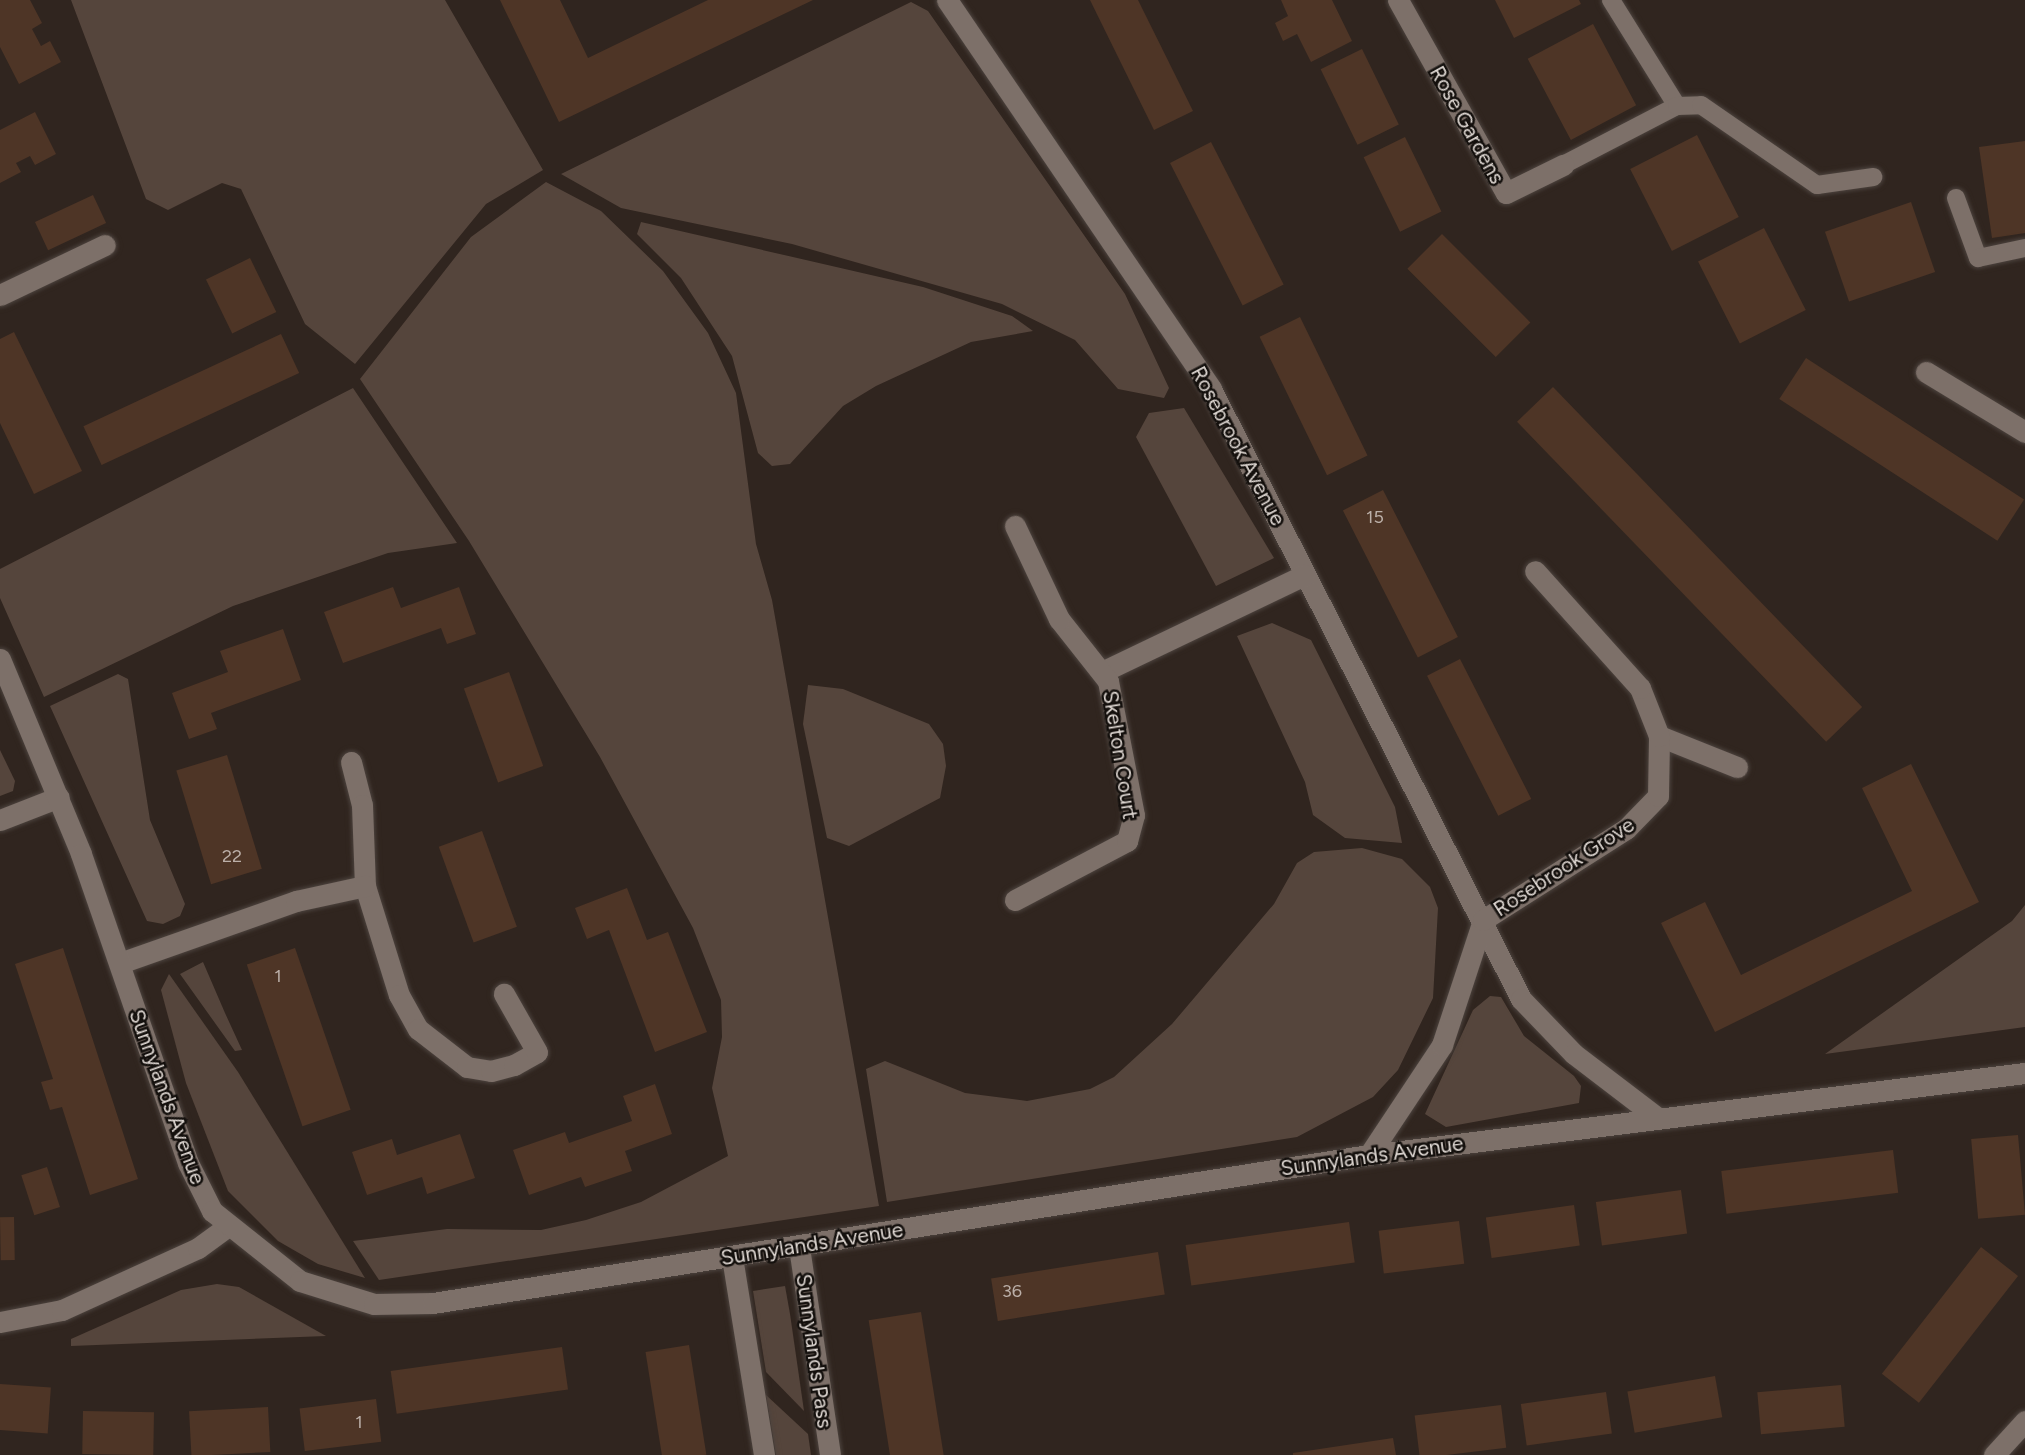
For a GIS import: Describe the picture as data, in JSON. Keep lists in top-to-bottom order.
{
  "streets": {
    "street": [
      "Rose Gardens",
      "Rosebrook Avenue",
      "Skelton Court",
      "Rosebrook Grove",
      "Sunnylands Avenue",
      "Sunnylands Pass"
    ]
  },
  "crossings": [
    ["Rosebrook Avenue", "Rosebrook Grove"],
    ["Rosebrook Avenue", "Sunnylands Avenue"],
    ["Sunnylands Avenue", "Sunnylands Pass"]
  ],
  "house_numbers": [
    "15",
    "22",
    "1",
    "36",
    "1"
  ]
}
